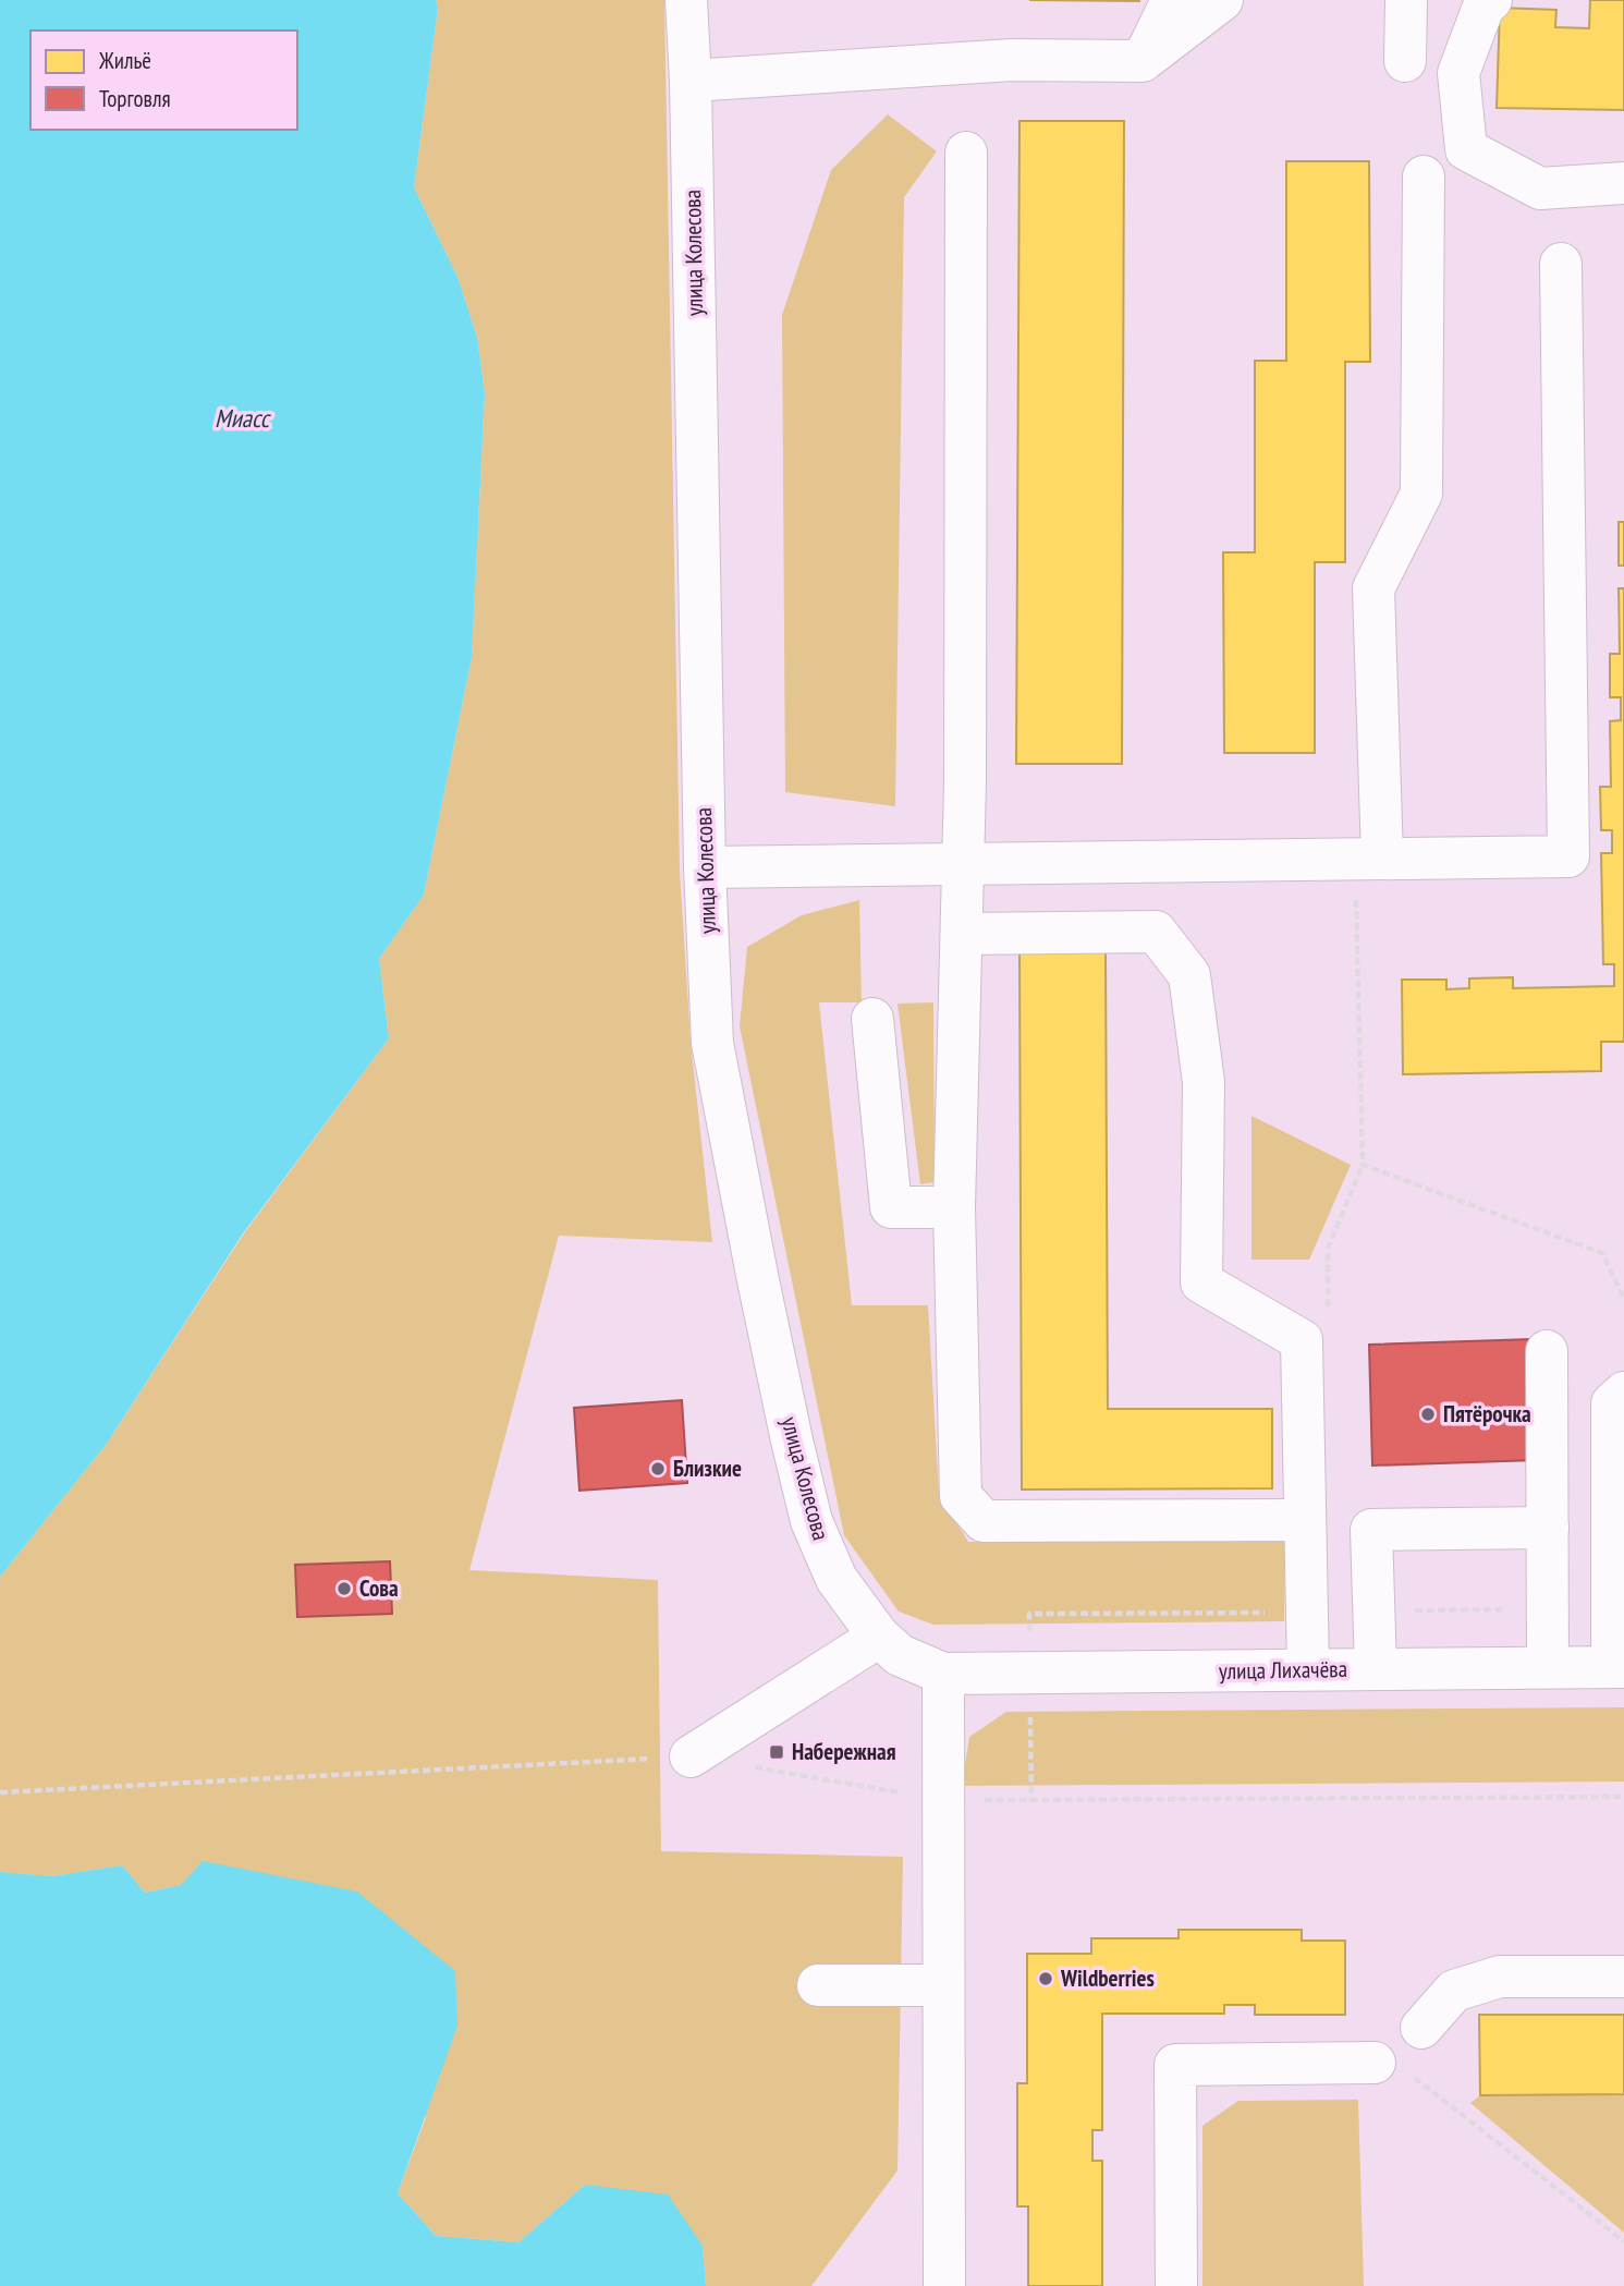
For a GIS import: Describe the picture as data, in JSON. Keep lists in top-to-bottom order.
{
  "streets": {
    "street": ["улица Колесова", "улица Лихачёва"]
  },
  "crossings": [
    ["улица Колесова", "улица Лихачёва"]
  ],
  "water": ["Миасс"],
  "places": {
    "other": [
      "Пятёрочка",
      "Близкие",
      "Сова",
      "Wildberries"
    ],
    "transit": ["Набережная"]
  },
  "legend": ["Жильё", "Торговля"]
}
